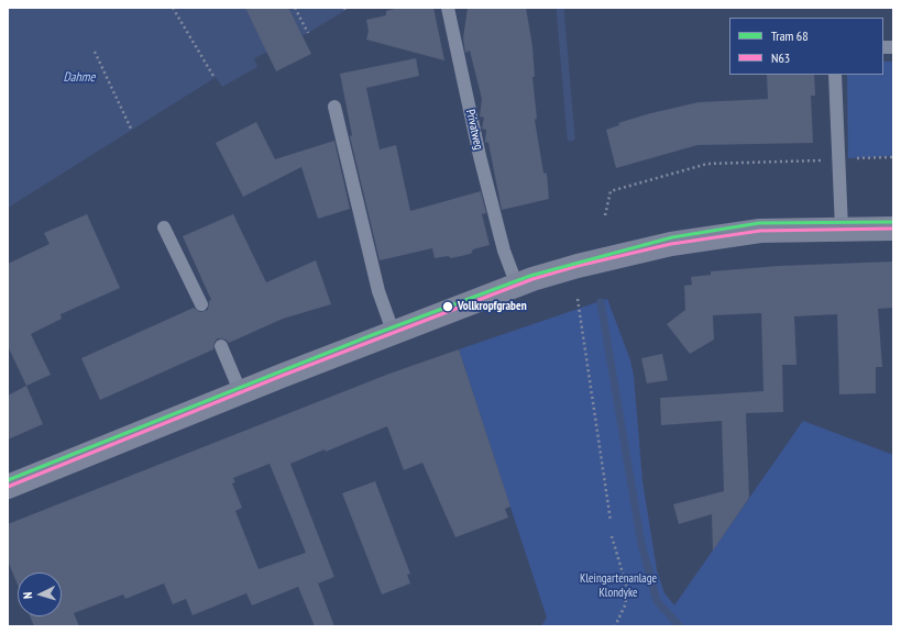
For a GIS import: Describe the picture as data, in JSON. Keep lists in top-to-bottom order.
{
  "streets": {
    "lane": ["Privatweg"]
  },
  "water": ["Dahme"],
  "parks": ["Kleingartenanlage Klondyke"],
  "places": ["Vollkropfgraben"],
  "lines": ["tram line 68", "transit line N63"],
  "legend": ["Tram 68", "N63"],
  "north": "left"
}
